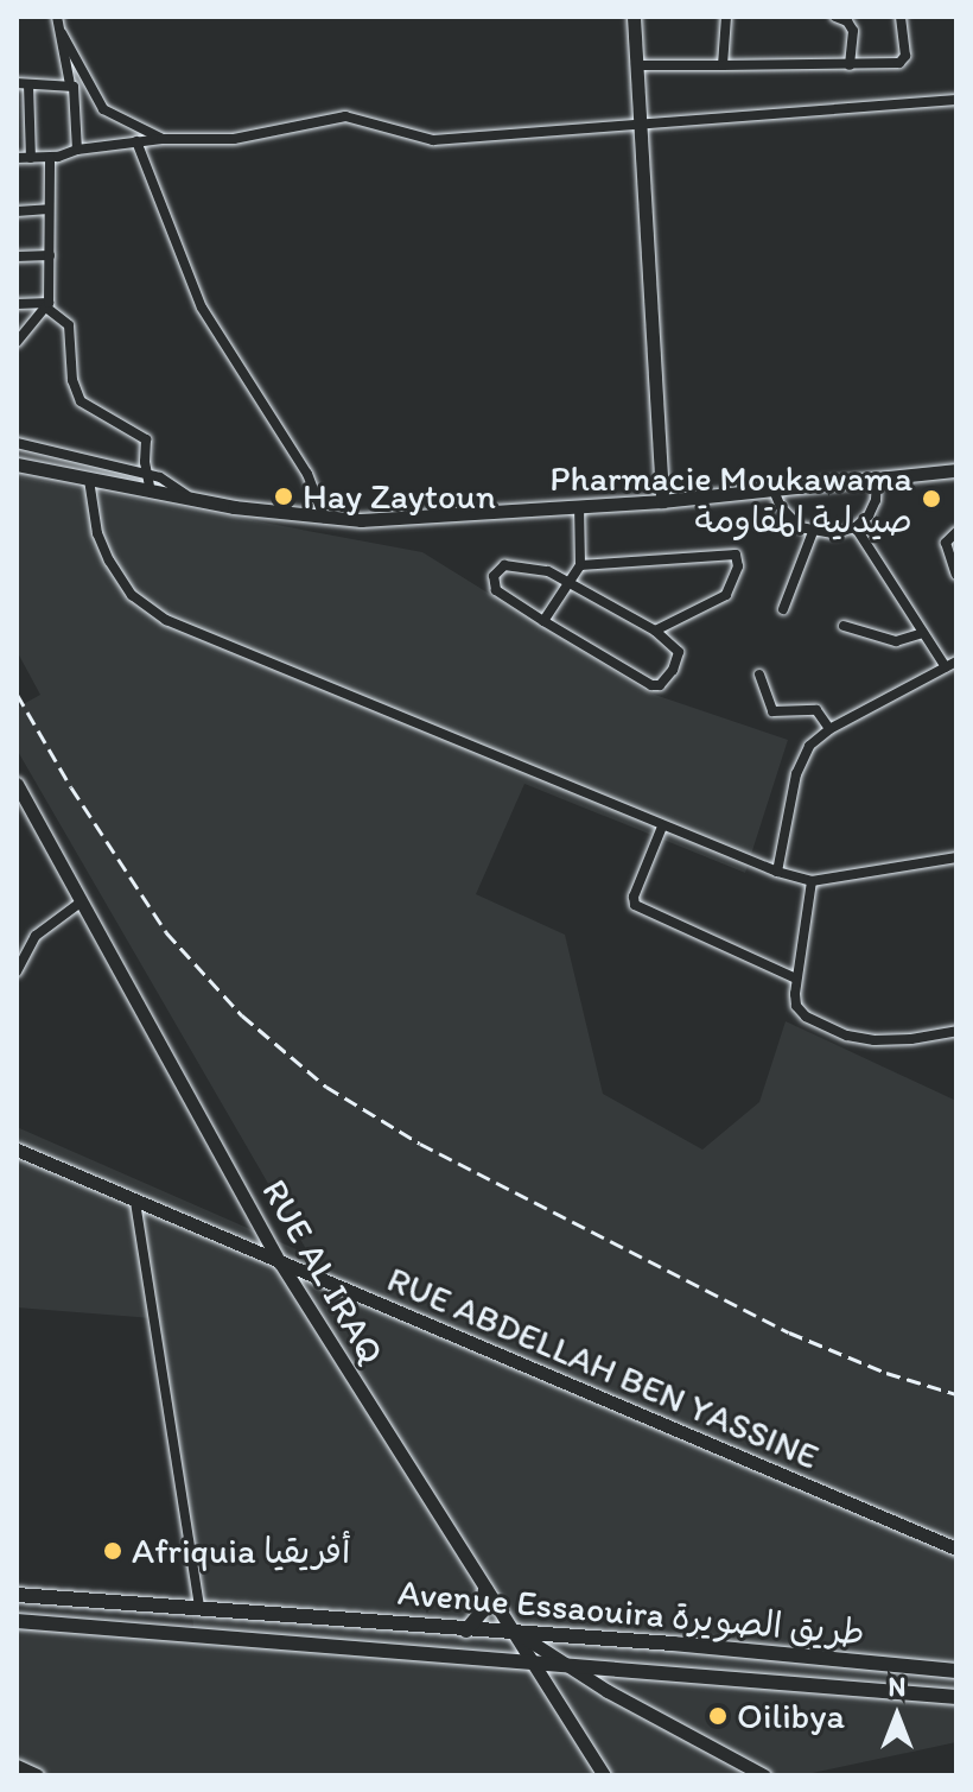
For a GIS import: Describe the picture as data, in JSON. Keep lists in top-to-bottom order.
{
  "streets": {
    "main road": ["Avenue Essaouira طريق الصويرة"],
    "street": ["RUE AL IRAQ", "RUE ABDELLAH BEN YASSINE"]
  },
  "crossings": [
    ["RUE AL IRAQ", "RUE ABDELLAH BEN YASSINE"],
    ["RUE AL IRAQ", "Avenue Essaouira طريق الصويرة"]
  ],
  "places": [
    "Hay Zaytoun",
    "Pharmacie Moukawama صيدلية المقاومة",
    "Afriquia أفريقيا",
    "Oilibya"
  ],
  "north": "top"
}
